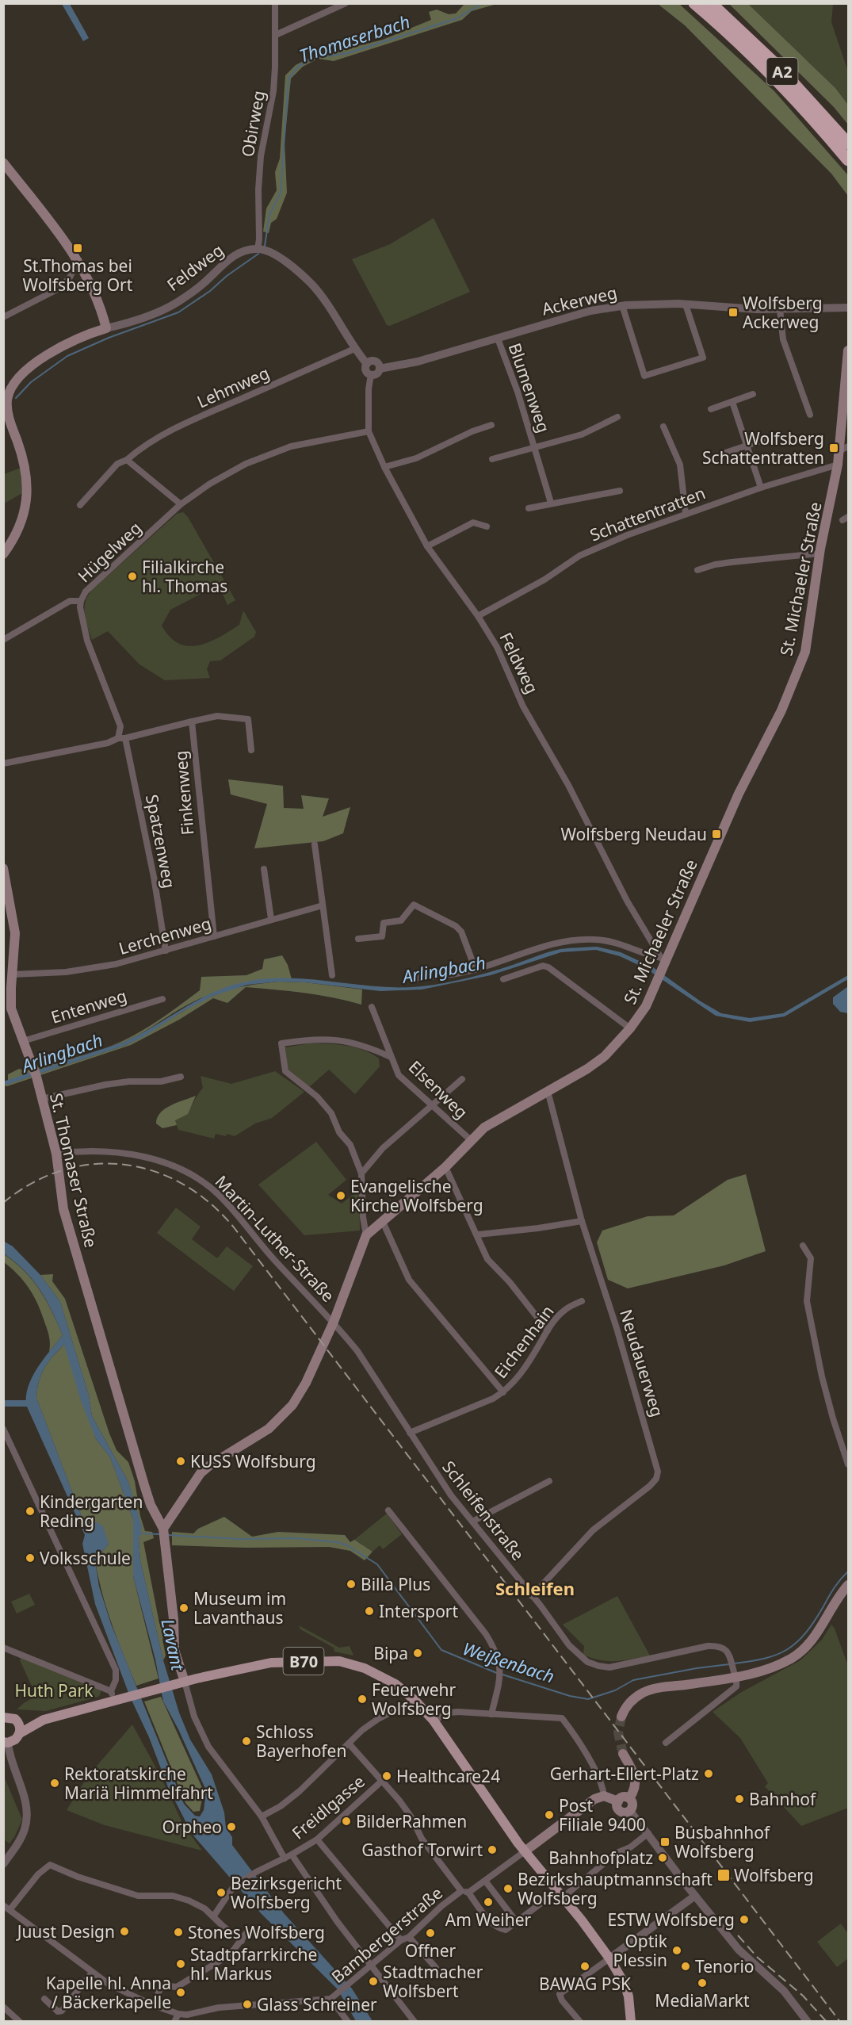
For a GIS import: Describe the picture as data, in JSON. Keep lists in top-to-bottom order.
{
  "streets": {
    "highway": ["A2"],
    "main road": ["St. Michaeler Straße", "St. Thomaser Straße", "B70"],
    "street": [
      "Obirweg",
      "Feldweg",
      "Ackerweg",
      "Lehmweg",
      "Blumenweg",
      "Schattentratten",
      "Hügelweg",
      "Finkenweg",
      "Spatzenweg",
      "Lerchenweg",
      "Entenweg",
      "Elsenweg",
      "Martin-Luther-Straße",
      "Eichenhain",
      "Neudauerweg",
      "Schleifenstraße",
      "Freidlgasse",
      "Bambergerstraße"
    ]
  },
  "crossings": [
    ["Obirweg", "Feldweg"],
    ["Feldweg", "Ackerweg"],
    ["Feldweg", "Schattentratten"],
    ["Feldweg", "Hügelweg"],
    ["Feldweg", "St. Michaeler Straße"],
    ["Ackerweg", "Blumenweg"],
    ["Schattentratten", "St. Michaeler Straße"],
    ["Hügelweg", "Finkenweg"],
    ["St. Michaeler Straße", "Elsenweg"],
    ["St. Michaeler Straße", "Neudauerweg"],
    ["Finkenweg", "Spatzenweg"],
    ["Finkenweg", "Lerchenweg"],
    ["Spatzenweg", "Lerchenweg"],
    ["Lerchenweg", "St. Thomaser Straße"],
    ["Entenweg", "St. Thomaser Straße"],
    ["St. Thomaser Straße", "Martin-Luther-Straße"],
    ["Martin-Luther-Straße", "Schleifenstraße"],
    ["Eichenhain", "Schleifenstraße"],
    ["Neudauerweg", "Schleifenstraße"]
  ],
  "districts": ["Schleifen"],
  "water": [
    "Thomaserbach",
    "Arlingbach",
    "Lavant",
    "Weißenbach"
  ],
  "parks": ["Huth Park"],
  "places": {
    "transit": [
      "St.Thomas bei Wolfsberg Ort",
      "Wolfsberg Ackerweg",
      "Wolfsberg Schattentratten",
      "Wolfsberg Neudau",
      "Busbahnhof Wolfsberg",
      "Wolfsberg"
    ],
    "other": [
      "Filialkirche hl. Thomas",
      "Evangelische Kirche Wolfsberg",
      "KUSS Wolfsburg",
      "Kindergarten Reding",
      "Volksschule",
      "Billa Plus",
      "Museum im Lavanthaus",
      "Intersport",
      "Bipa",
      "Feuerwehr Wolfsberg",
      "Schloss Bayerhofen",
      "Gerhart-Ellert-Platz",
      "Healthcare24",
      "Rektoratskirche Mariä Himmelfahrt",
      "Bahnhof",
      "Post Filiale 9400",
      "BilderRahmen",
      "Orpheo",
      "Gasthof Torwirt",
      "Bahnhofplatz",
      "Bezirkshauptmannschaft Wolfsberg",
      "Bezirksgericht Wolfsberg",
      "Am Weiher",
      "ESTW Wolfsberg",
      "Juust Design",
      "Stones Wolfsberg",
      "Offner",
      "Optik Plessin",
      "Stadtpfarrkirche hl. Markus",
      "BAWAG PSK",
      "Tenorio",
      "Stadtmacher Wolfsbert",
      "MediaMarkt",
      "Kapelle hl. Anna / Bäckerkapelle",
      "Glass Schreiner"
    ]
  }
}
